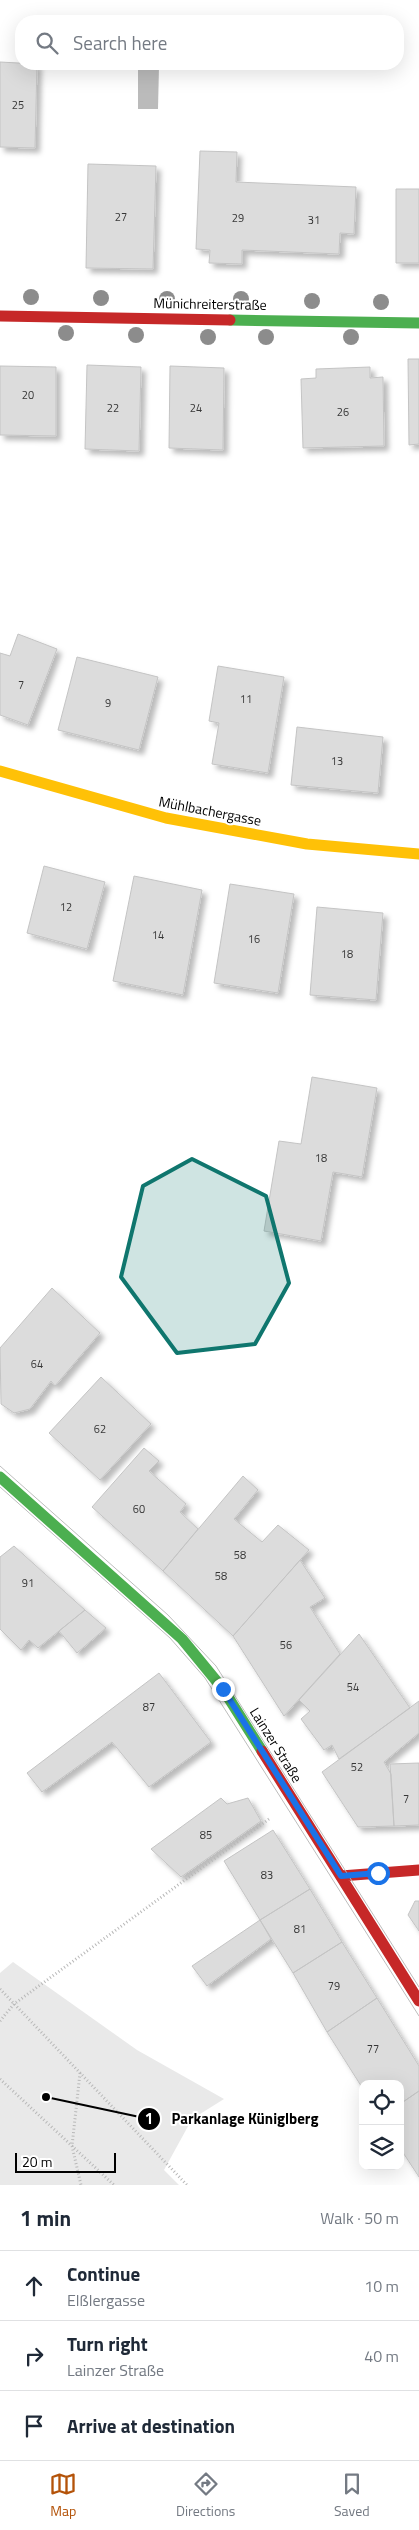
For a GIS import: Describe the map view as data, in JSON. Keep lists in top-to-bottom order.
{
  "streets": {
    "street": ["Münichreiterstraße", "Mühlbachergasse", "Lainzer Straße"]
  },
  "places": ["Parkanlage Küniglberg"],
  "house_numbers": [
    "25",
    "27",
    "29",
    "31",
    "20",
    "22",
    "24",
    "26",
    "7",
    "11",
    "9",
    "13",
    "12",
    "14",
    "16",
    "18",
    "18",
    "64",
    "62",
    "60",
    "58",
    "58",
    "91",
    "56",
    "54",
    "87",
    "52",
    "7",
    "85",
    "83",
    "81",
    "79",
    "77"
  ],
  "scale_bar": "20 m",
  "page": {
    "search": "Search here",
    "scale": "20 m",
    "heading": ["1 min", "Walk · 50 m"],
    "list": [
      ["Continue", "Elßlergasse", "10 m"],
      ["Turn right", "Lainzer Straße", "40 m"],
      "Arrive at destination"
    ],
    "nav": ["Map", "Directions", "Saved"]
  }
}
